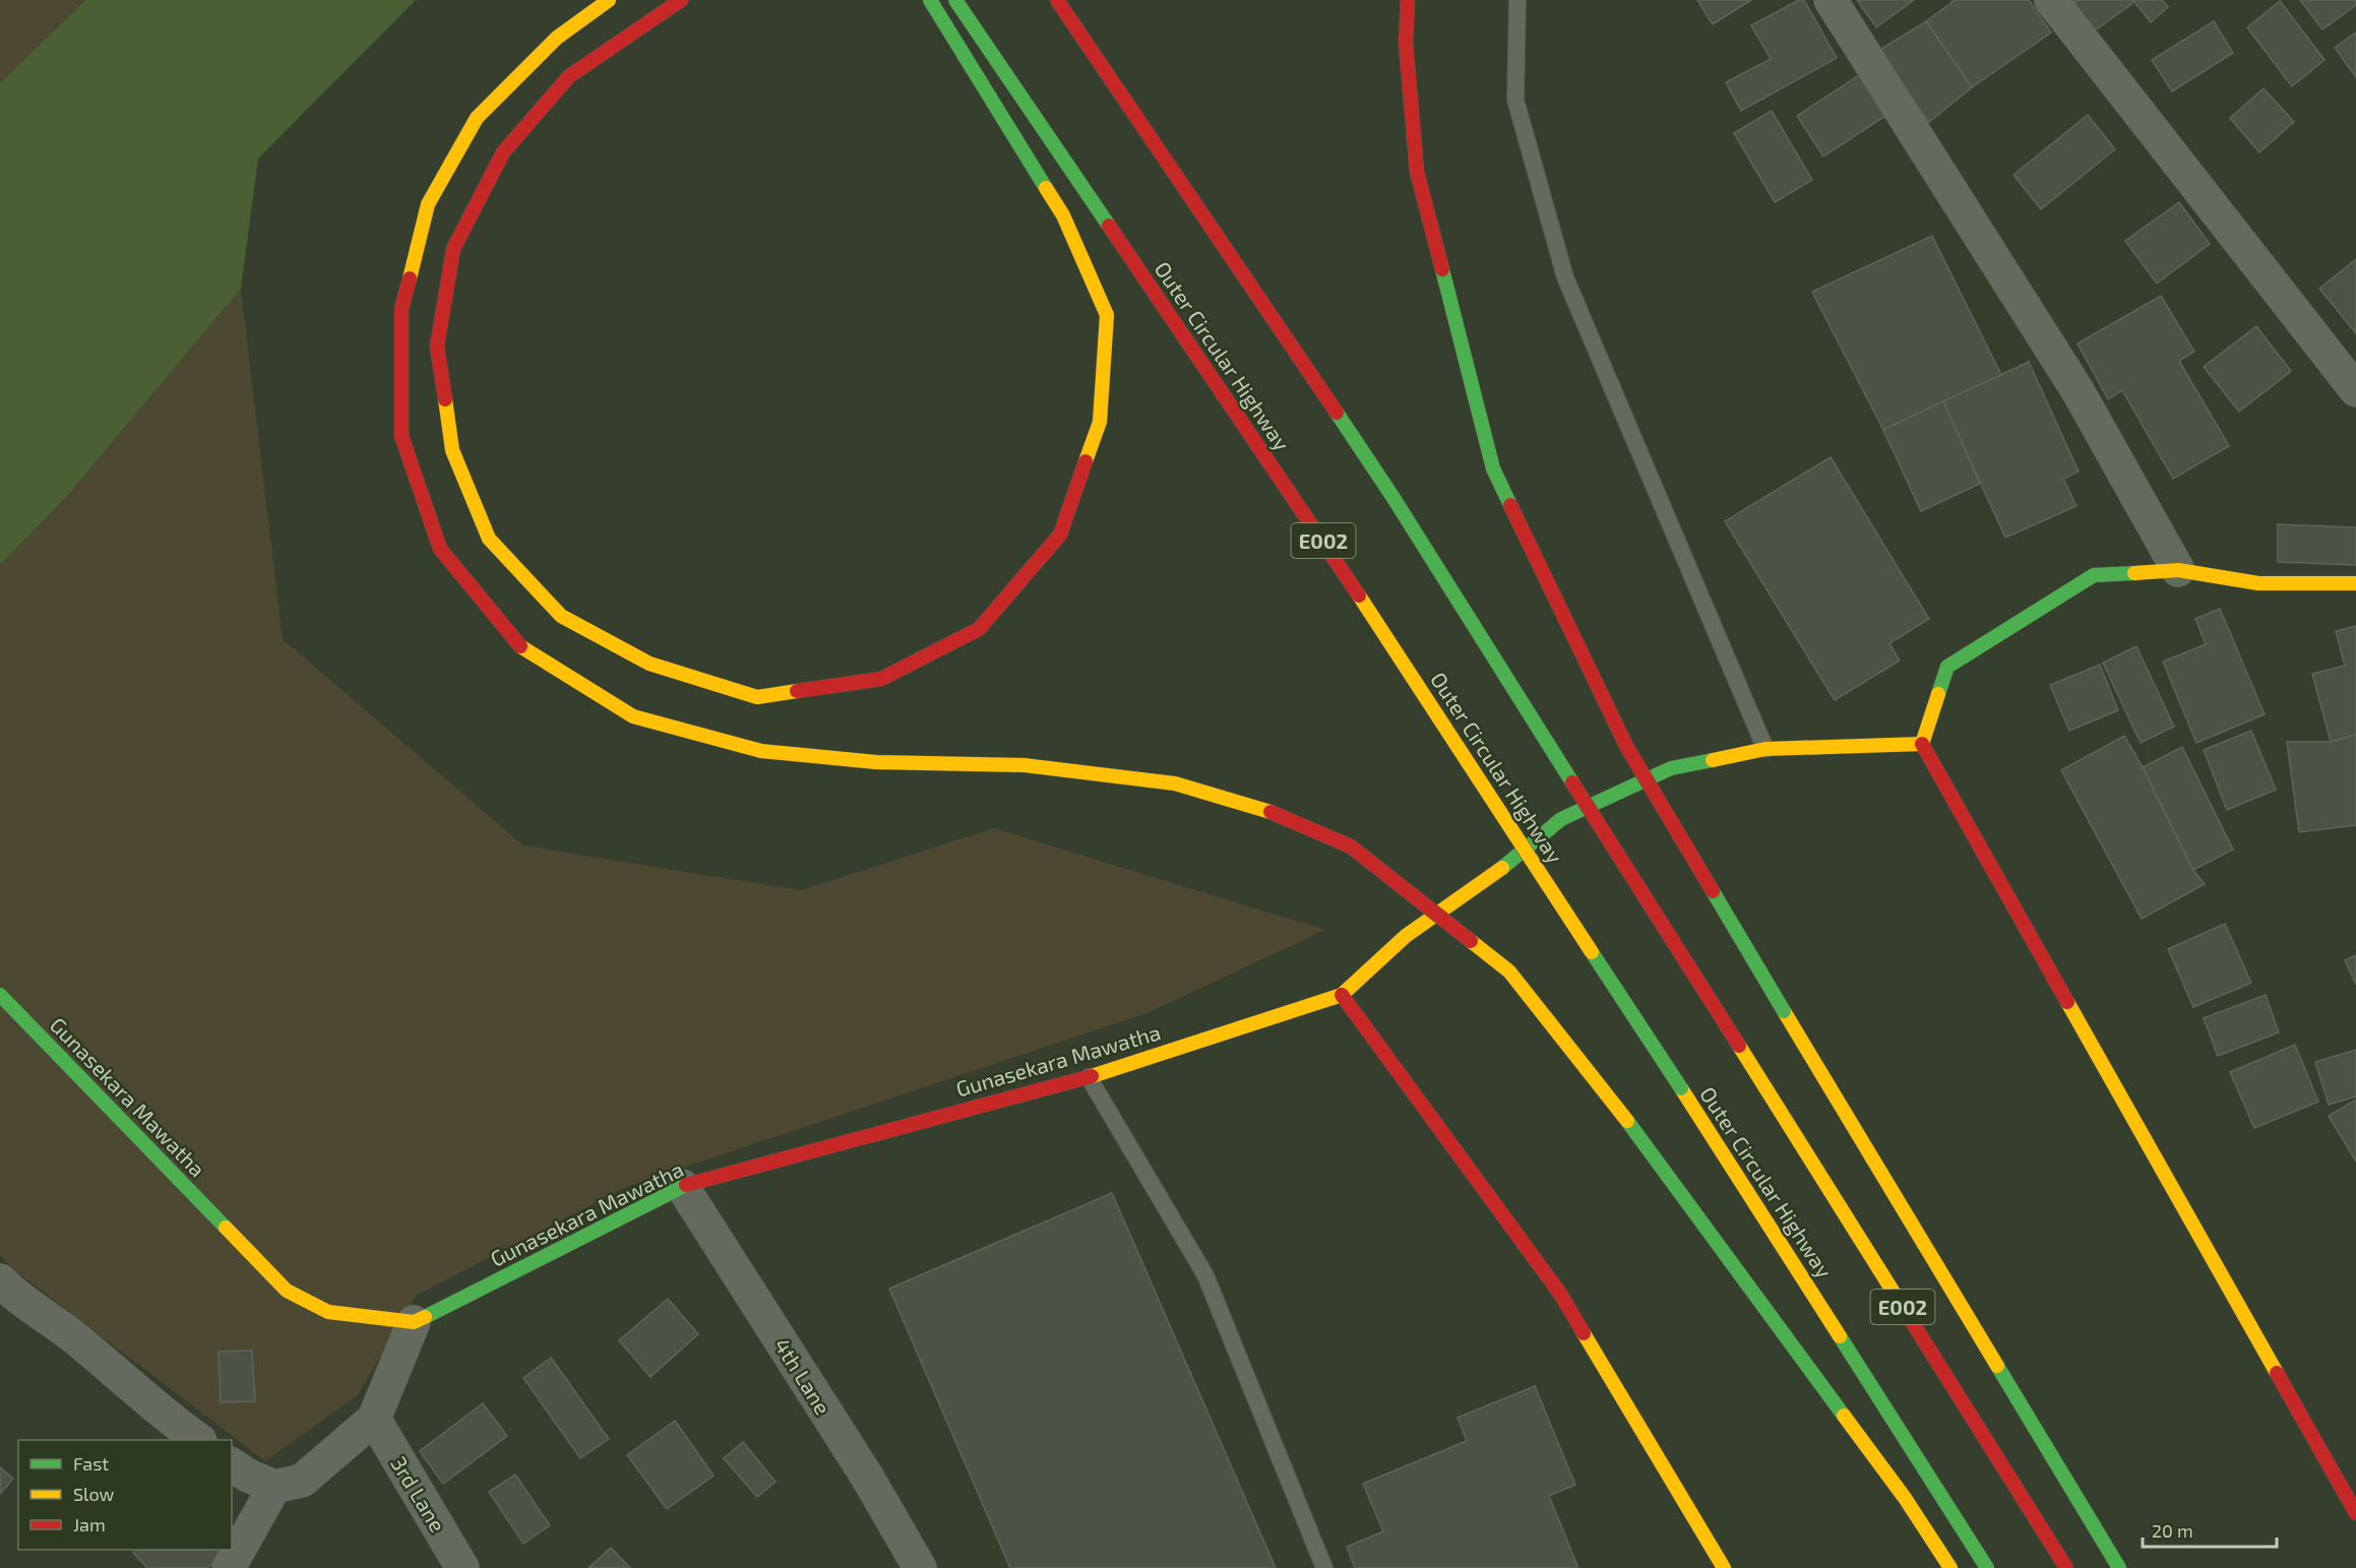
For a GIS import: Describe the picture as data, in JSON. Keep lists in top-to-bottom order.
{
  "streets": {
    "main road": ["Outer Circular Highway", "E002", "Gunasekara Mawatha"],
    "street": ["4th Lane", "3rd Lane"]
  },
  "crossings": [
    ["Gunasekara Mawatha", "4th Lane"]
  ],
  "legend": ["Fast", "Slow", "Jam"],
  "scale_bar": "20 m"
}
